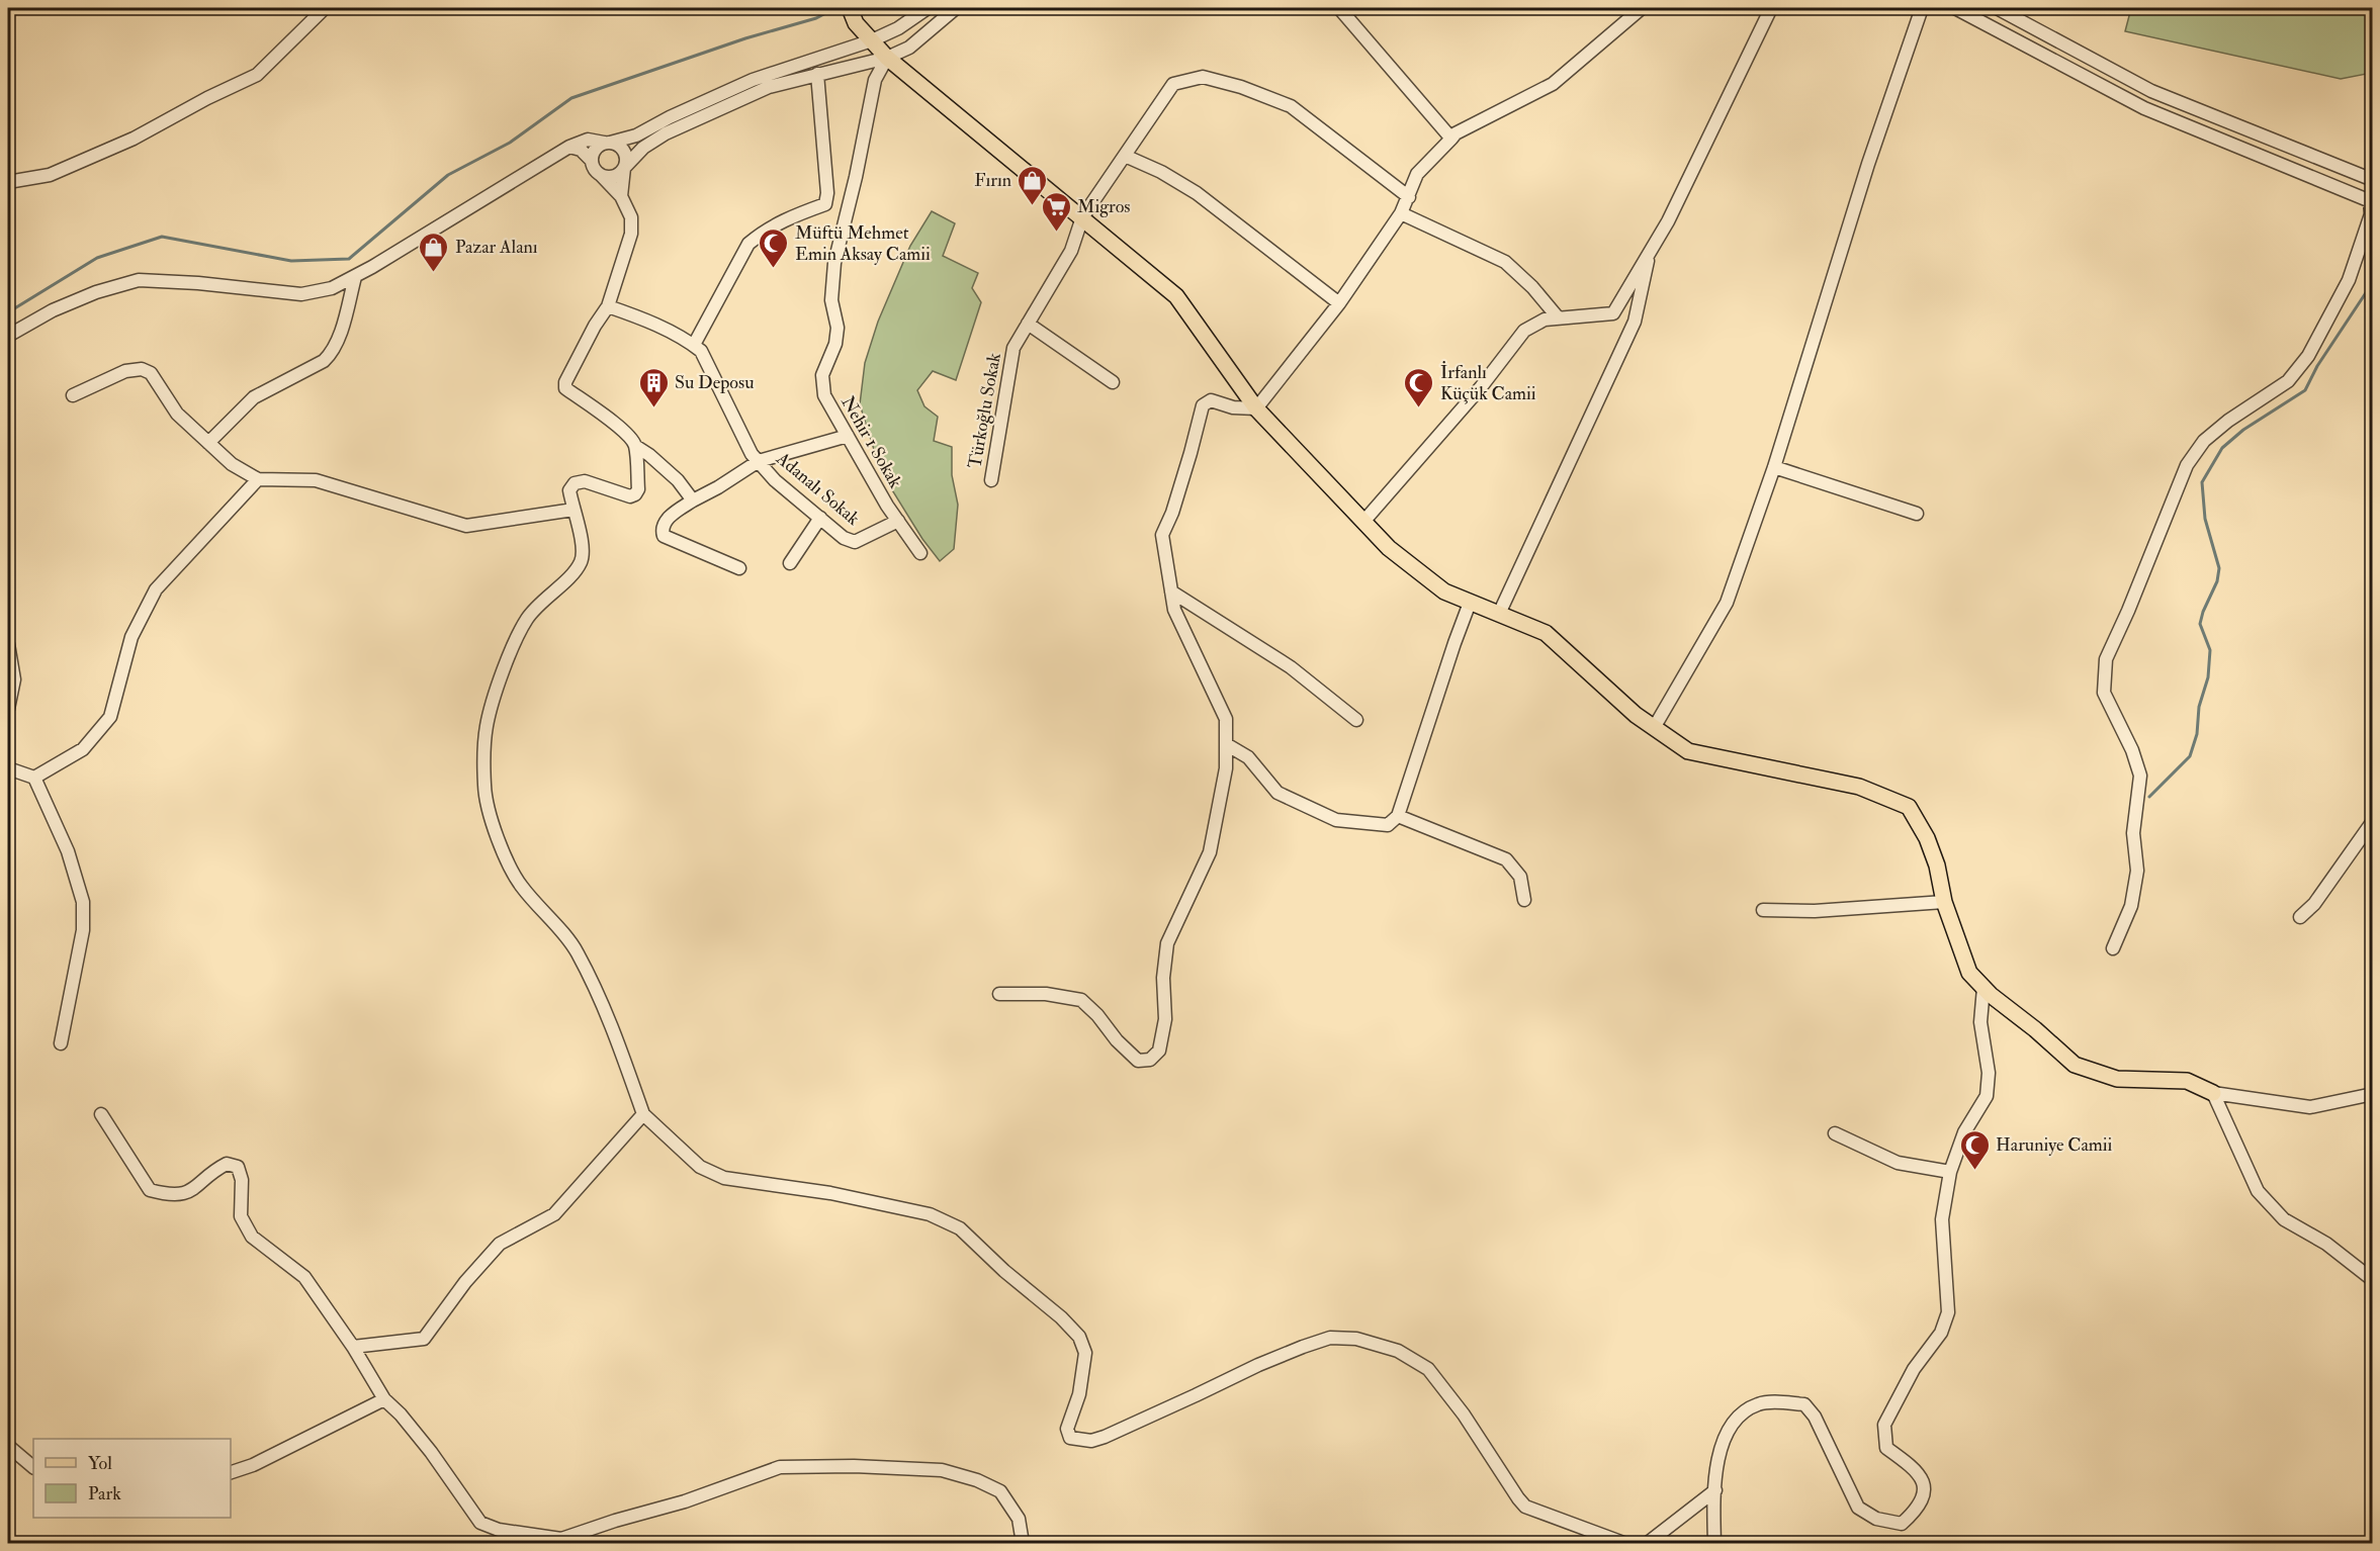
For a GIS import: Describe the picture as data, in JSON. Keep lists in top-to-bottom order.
{
  "streets": {
    "street": ["Türkoğlu Sokak", "Nehir 1 Sokak", "Adanalı Sokak"]
  },
  "crossings": [
    ["Nehir 1 Sokak", "Adanalı Sokak"]
  ],
  "places": {
    "shop": ["Fırın", "Pazar Alanı"],
    "supermarket": ["Migros"],
    "mosque": ["Müftü Mehmet Emin Aksay Camii", "İrfanlı Küçük Camii", "Haruniye Camii"],
    "building": ["Su Deposu"]
  },
  "legend": ["Yol", "Park"]
}
